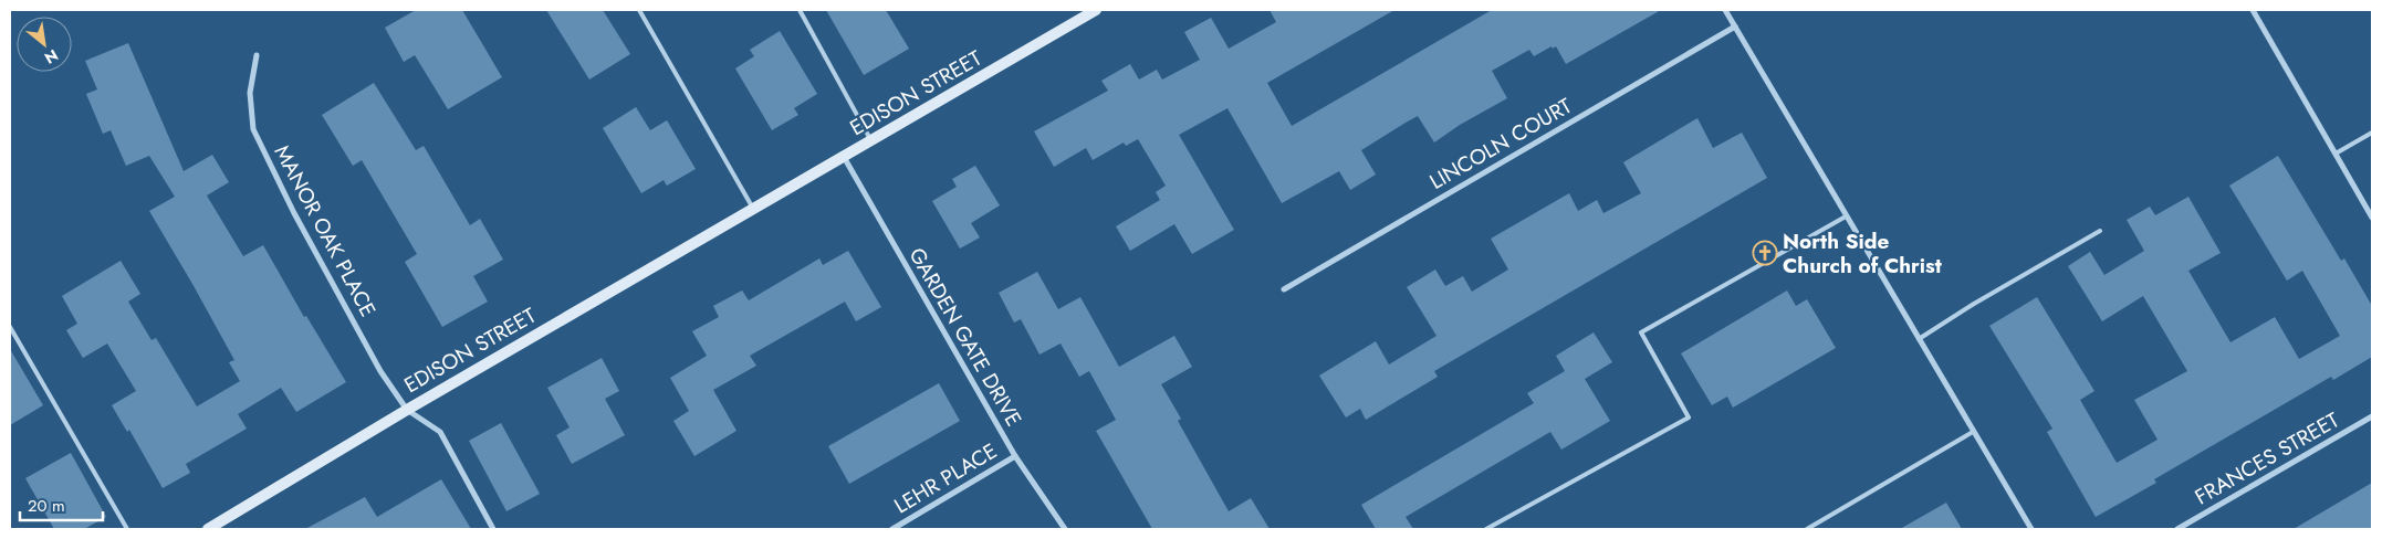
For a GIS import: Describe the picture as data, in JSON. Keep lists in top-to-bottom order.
{
  "streets": {
    "street": [
      "EDISON STREET",
      "LINCOLN COURT",
      "MANOR OAK PLACE",
      "GARDEN GATE DRIVE",
      "FRANCES STREET",
      "LEHR PLACE"
    ]
  },
  "crossings": [
    ["EDISON STREET", "MANOR OAK PLACE"],
    ["EDISON STREET", "GARDEN GATE DRIVE"],
    ["GARDEN GATE DRIVE", "LEHR PLACE"]
  ],
  "places": {
    "church": ["North Side Church of Christ"]
  },
  "scale_bar": "20 m",
  "north": "bottom right"
}
